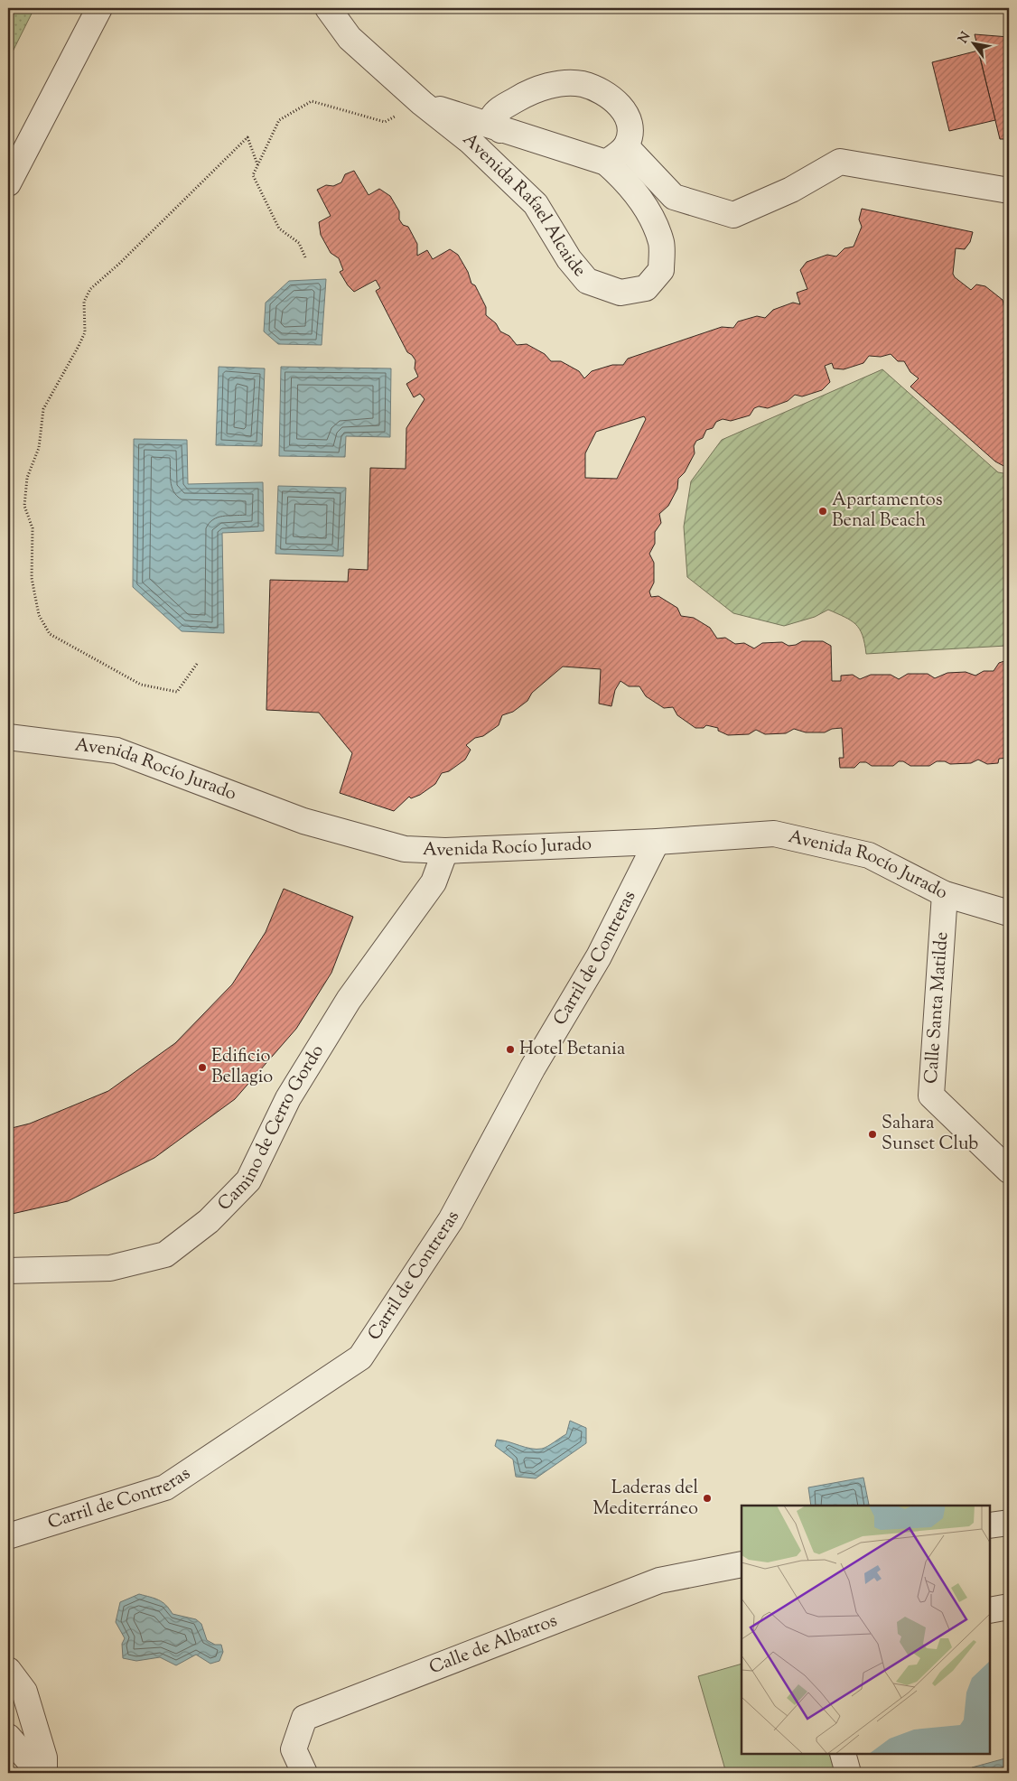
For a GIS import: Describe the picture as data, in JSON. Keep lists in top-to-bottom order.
{
  "streets": {
    "street": [
      "Avenida Rafael Alcaide",
      "Avenida Rocío Jurado",
      "Carril de Contreras",
      "Calle Santa Matilde",
      "Camino de Cerro Gordo",
      "Calle de Albatros"
    ]
  },
  "crossings": [
    ["Avenida Rocío Jurado", "Carril de Contreras"],
    ["Avenida Rocío Jurado", "Calle Santa Matilde"],
    ["Avenida Rocío Jurado", "Camino de Cerro Gordo"]
  ],
  "places": [
    "Apartamentos Benal Beach",
    "Hotel Betania",
    "Edificio Bellagio",
    "Sahara Sunset Club",
    "Laderas del Mediterráneo"
  ],
  "north": "top left"
}
